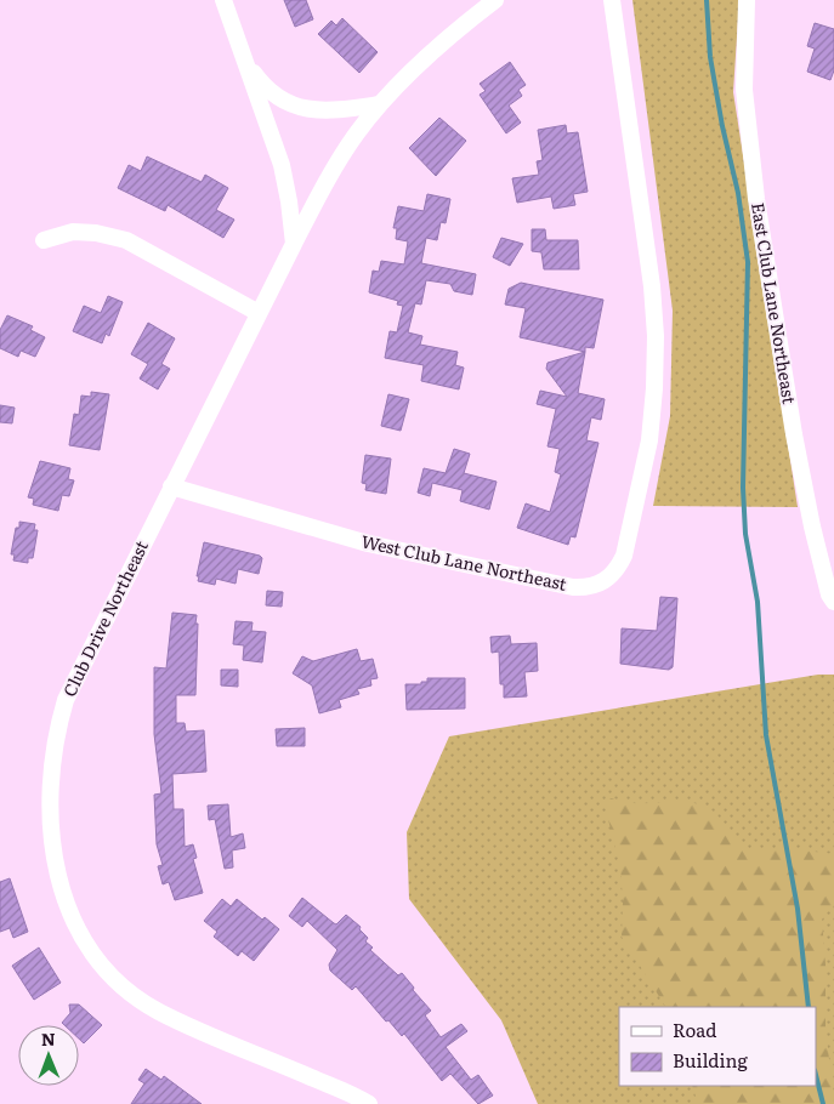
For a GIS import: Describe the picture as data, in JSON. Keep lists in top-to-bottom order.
{
  "streets": {
    "street": ["East Club Lane Northeast", "West Club Lane Northeast", "Club Drive Northeast"]
  },
  "crossings": [
    ["West Club Lane Northeast", "Club Drive Northeast"]
  ],
  "legend": ["Road", "Building"],
  "north": "top"
}
